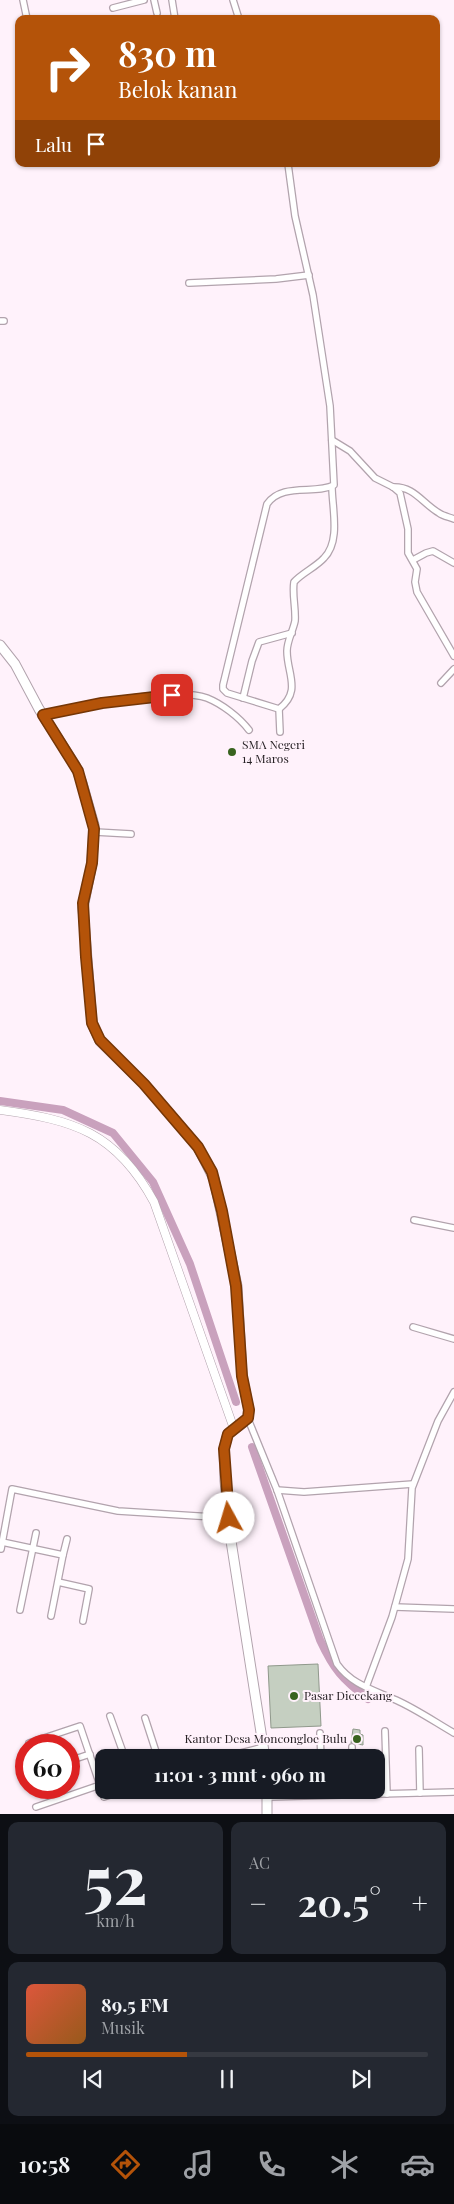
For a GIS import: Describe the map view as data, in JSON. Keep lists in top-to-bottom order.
{
  "places": ["SMA Negeri 14 Maros", "Pasar Diccekang", "Kantor Desa Moncongloe Bulu"],
  "page": {
    "turn": ["830 m", "Belok kanan"],
    "then": "Lalu",
    "limit": "60",
    "trip": "11:01 · 3 mnt · 960 m",
    "tile": [
      ["52", "km/h"],
      "AC"
    ],
    "heat": ["−", "20.5°", "+"],
    "song": ["89.5 FM", "Musik"],
    "tabs": "10:58"
  }
}
